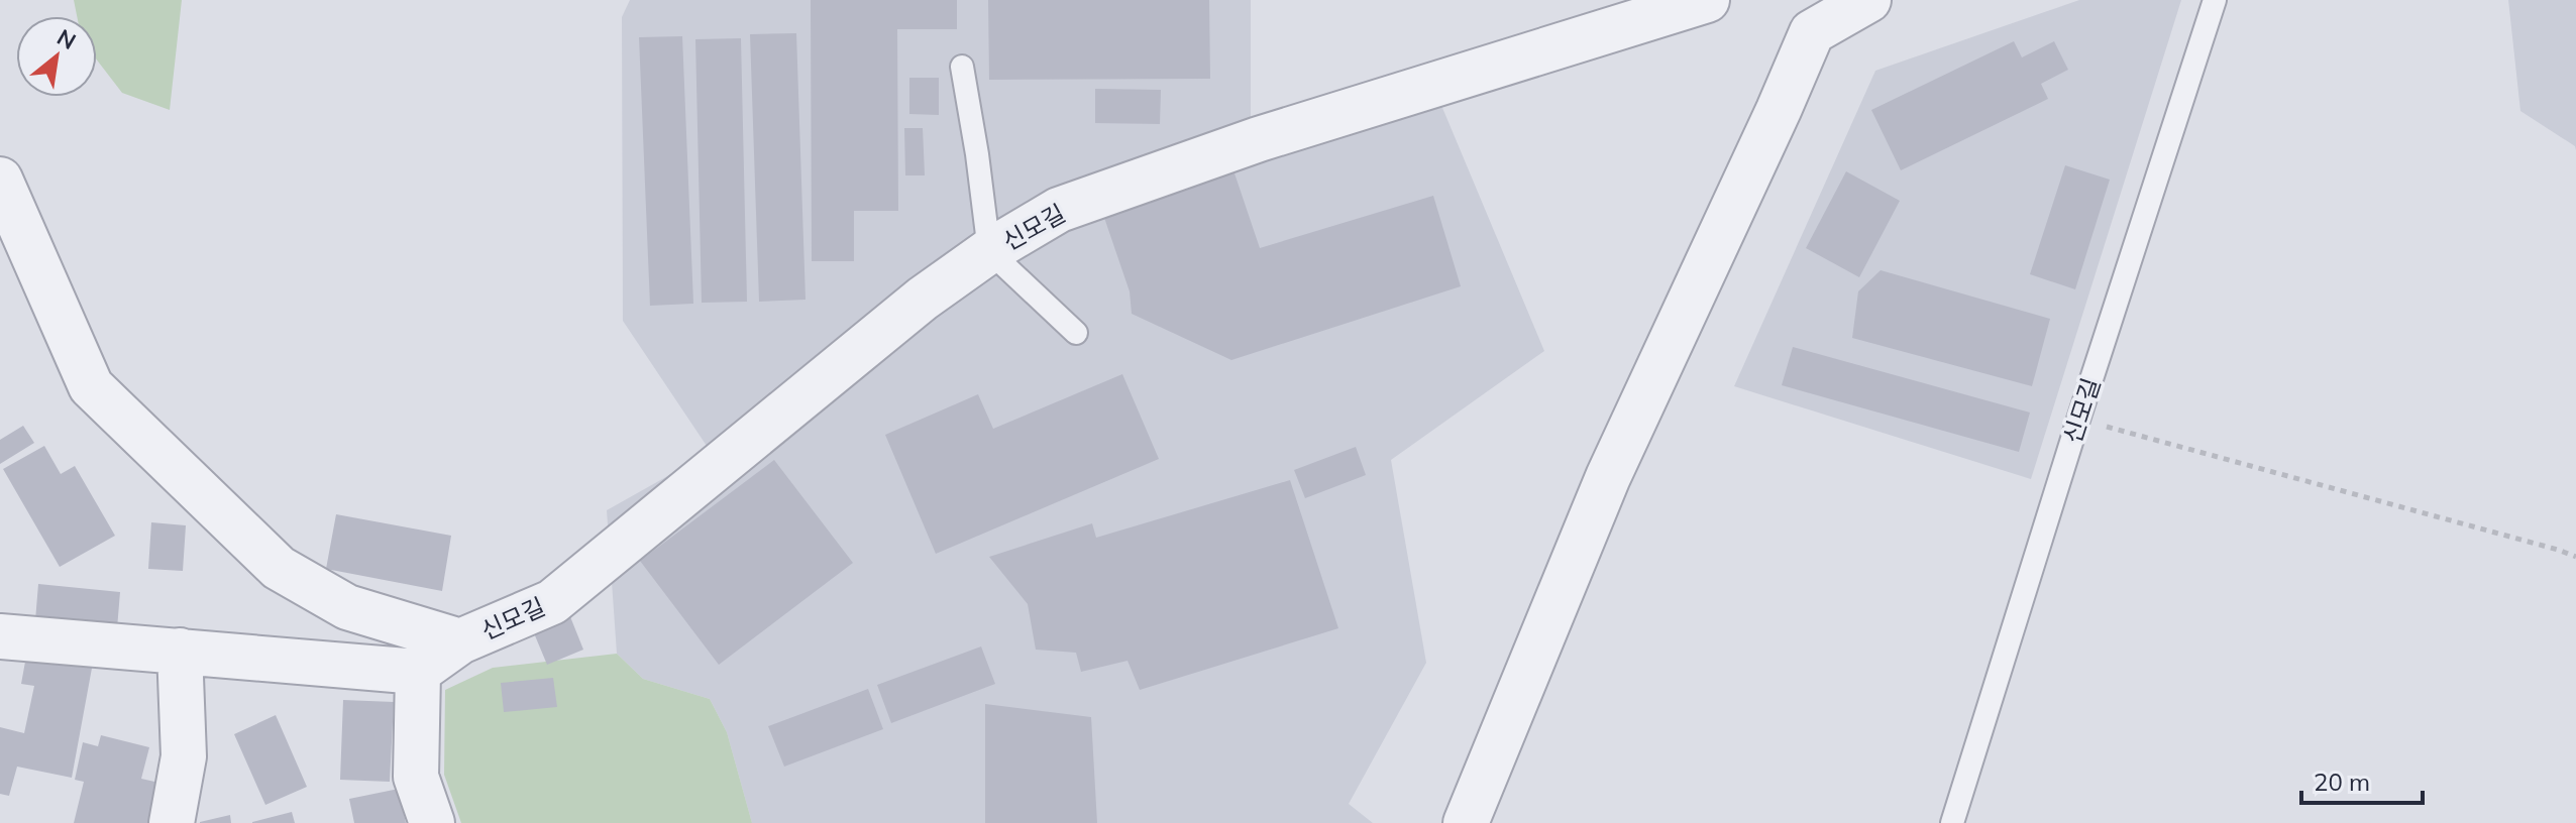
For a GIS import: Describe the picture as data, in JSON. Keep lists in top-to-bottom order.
{
  "streets": {
    "street": ["신모길"]
  },
  "scale_bar": "20 m",
  "north": "top right"
}
